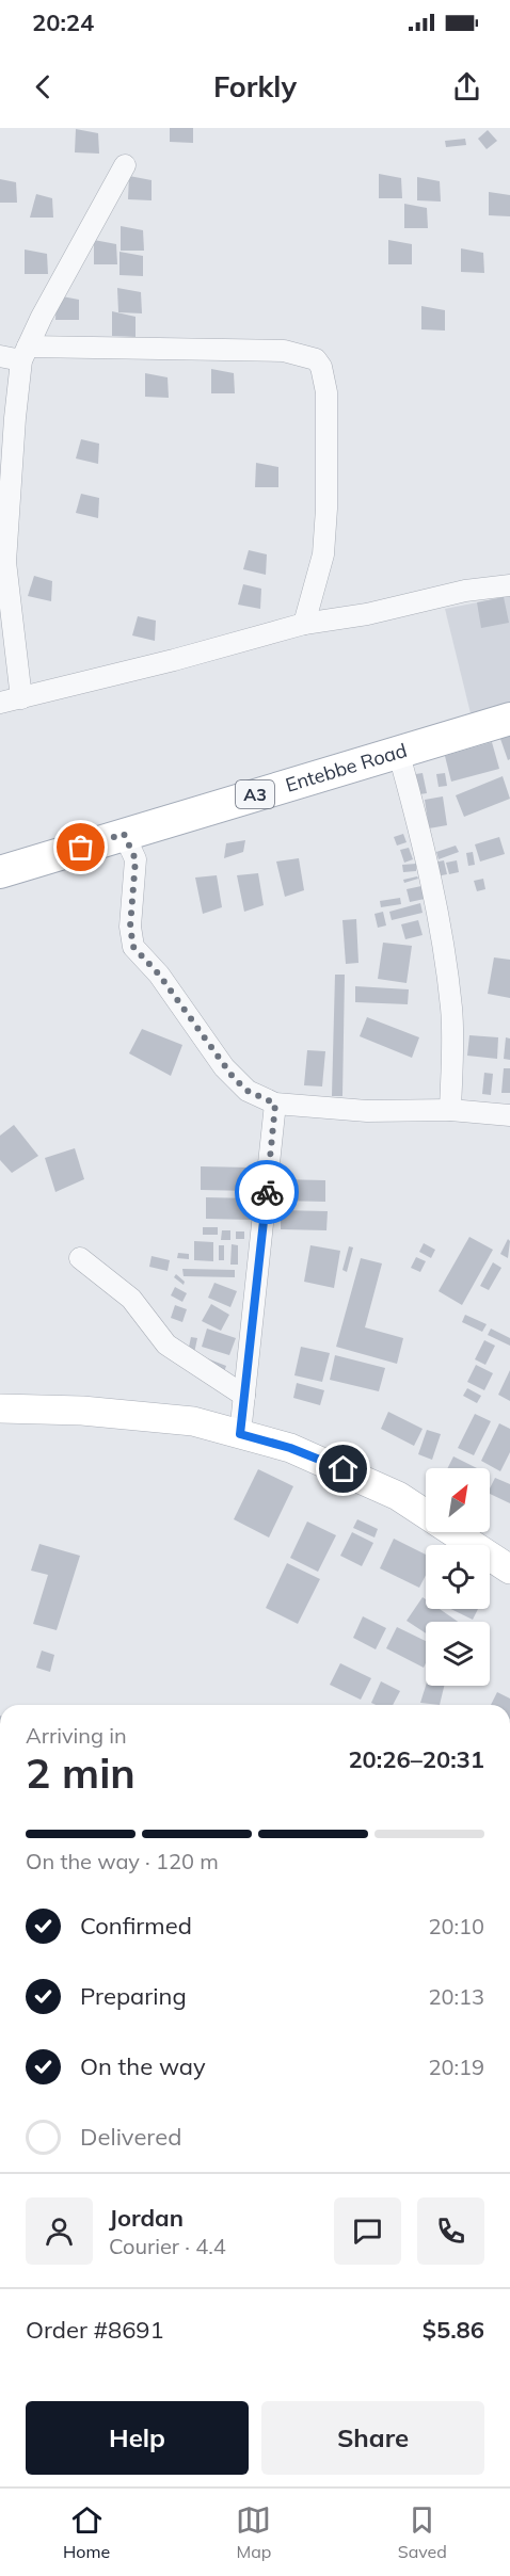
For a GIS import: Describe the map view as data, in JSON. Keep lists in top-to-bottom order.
{
  "streets": {
    "main road": ["Entebbe Road", "A3"]
  },
  "north": "top right",
  "page": {
    "status": "20:24",
    "header": "Forkly",
    "heading": ["2 min", "Arriving in", "20:26–20:31"],
    "panel": [
      "Jordan",
      "Courier · 4.4",
      "Order #8691",
      "$5.86"
    ],
    "bar": "On the way · 120 m",
    "list": [
      ["Confirmed", "20:10"],
      ["Preparing", "20:13"],
      ["On the way", "20:19"],
      "Delivered"
    ],
    "buttons": ["Help", "Share"],
    "tabs": ["Home", "Map", "Saved"]
  }
}
